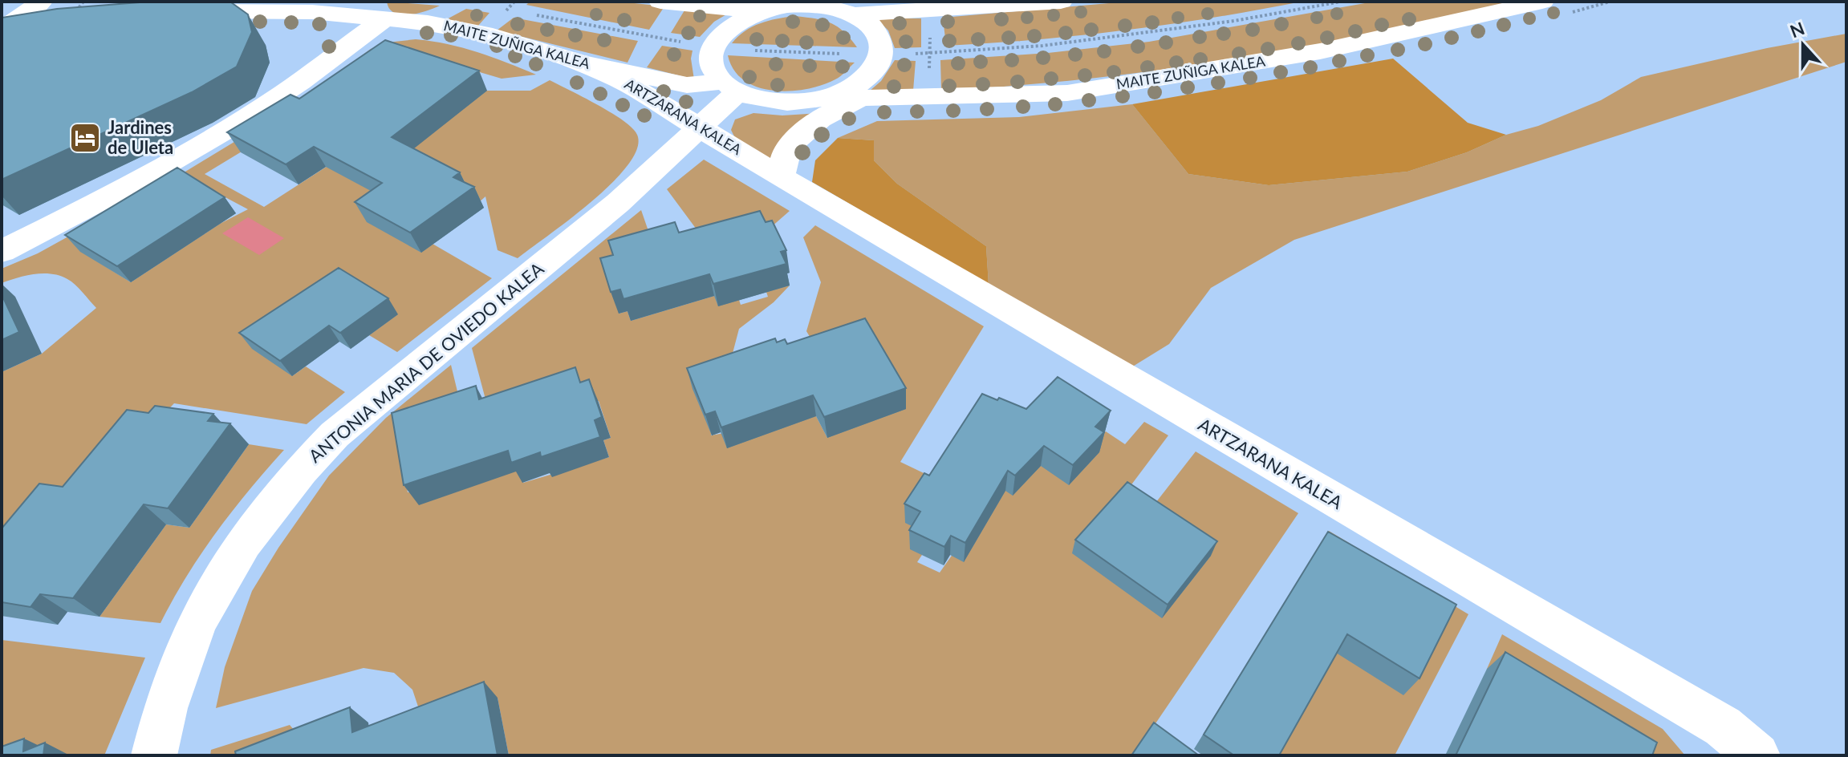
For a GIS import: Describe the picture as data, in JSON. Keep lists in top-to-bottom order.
{
  "streets": {
    "street": ["MAITE ZUÑIGA KALEA", "ARTZARANA KALEA", "ANTONIA MARIA DE OVIEDO KALEA"]
  },
  "crossings": [
    ["MAITE ZUÑIGA KALEA", "ARTZARANA KALEA"],
    ["MAITE ZUÑIGA KALEA", "ANTONIA MARIA DE OVIEDO KALEA"],
    ["ARTZARANA KALEA", "ANTONIA MARIA DE OVIEDO KALEA"]
  ],
  "places": {
    "hotel": ["Jardines de Uleta"]
  },
  "north": "top"
}
